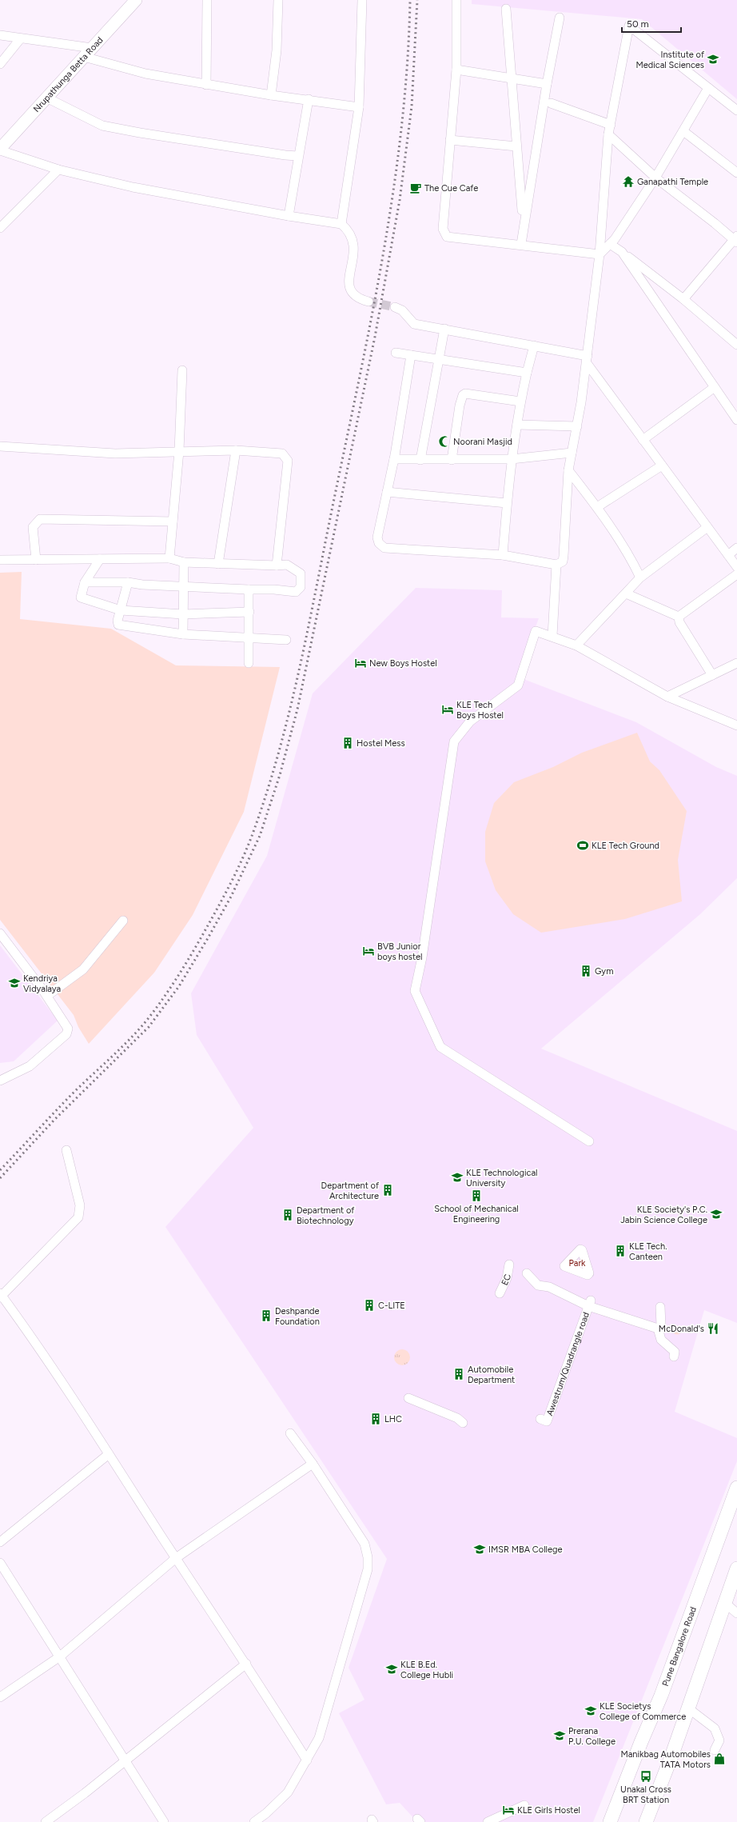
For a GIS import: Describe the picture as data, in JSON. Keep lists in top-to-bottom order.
{
  "streets": {
    "main road": ["Pune Bangalore Road"],
    "street": ["Nrupathunga Betta Road", "EC", "Awestrum/Quadrangle road"]
  },
  "parks": ["Park"],
  "places": {
    "school or university": [
      "Institute of Medical Sciences",
      "Kendriya Vidyalaya",
      "KLE Technological University",
      "KLE Society's P.C. Jabin Science College",
      "IMSR MBA College",
      "KLE B.Ed. College Hubli",
      "KLE Societys College of Commerce",
      "Prerana P.U. College"
    ],
    "temple": ["Ganapathi Temple"],
    "cafe": ["The Cue Cafe"],
    "mosque": ["Noorani Masjid"],
    "hotel": [
      "New Boys Hostel",
      "KLE Tech Boys Hostel",
      "BVB Junior boys hostel",
      "KLE Girls Hostel"
    ],
    "building": [
      "Hostel Mess",
      "Gym",
      "Department of Architecture",
      "School of Mechanical Engineering",
      "Department of Biotechnology",
      "KLE Tech. Canteen",
      "C-LITE",
      "Deshpande Foundation",
      "Automobile Department",
      "LHC"
    ],
    "sports": ["KLE Tech Ground"],
    "restaurant": ["McDonald's"],
    "shop": ["Manikbag Automobiles TATA Motors"],
    "bus stop": ["Unakal Cross BRT Station"]
  },
  "scale_bar": "50 m"
}
